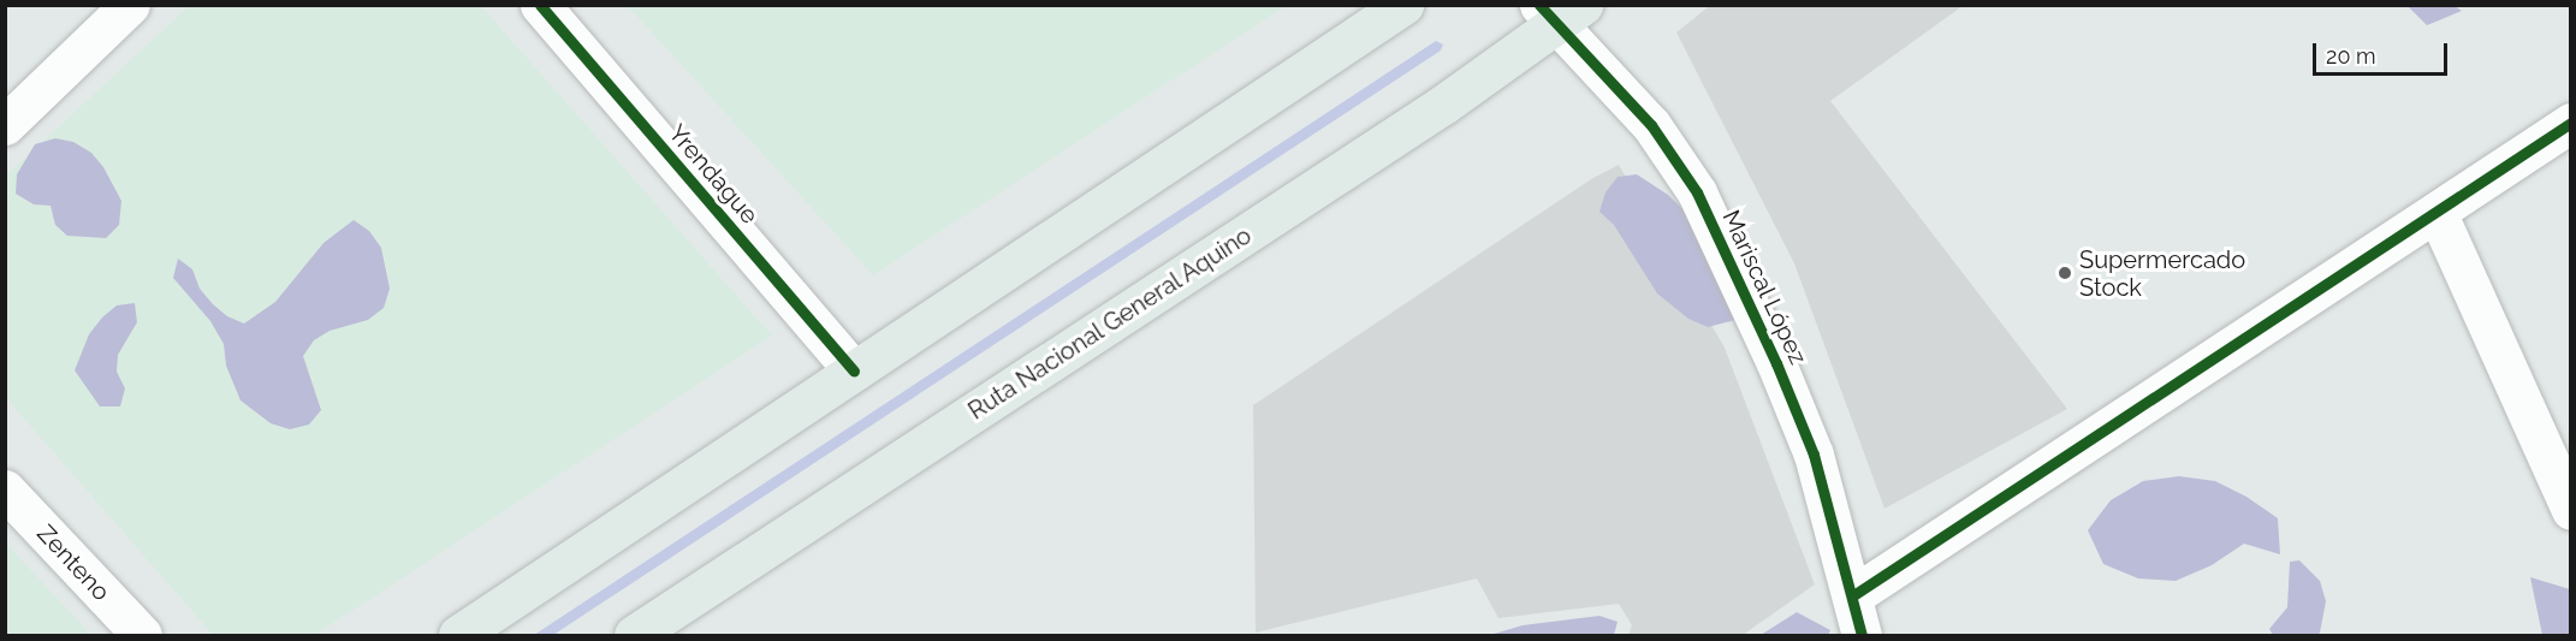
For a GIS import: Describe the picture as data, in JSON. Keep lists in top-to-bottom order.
{
  "streets": {
    "highway": ["Ruta Nacional General Aquino"],
    "street": ["Yrendague", "Mariscal López", "Zenteno"]
  },
  "crossings": [
    ["Mariscal López", "Ruta Nacional General Aquino"]
  ],
  "places": ["Supermercado Stock"],
  "scale_bar": "20 m"
}
